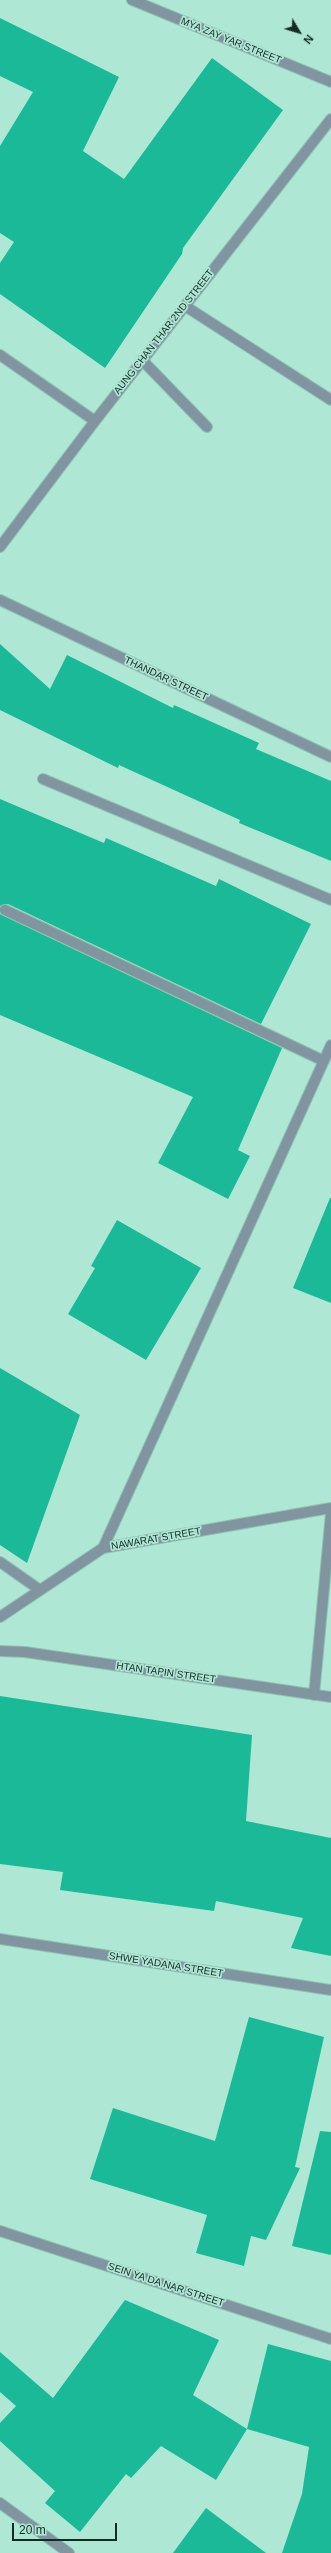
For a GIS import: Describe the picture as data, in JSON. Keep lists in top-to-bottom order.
{
  "streets": {
    "street": [
      "MYA ZAY YAR STREET",
      "AUNG CHAN THAR 2ND STREET",
      "THANDAR STREET",
      "NAWARAT STREET",
      "HTAN TAPIN STREET",
      "SHWE YADANA STREET",
      "SEIN YA DA NAR STREET"
    ]
  },
  "scale_bar": "20 m",
  "north": "bottom right"
}
